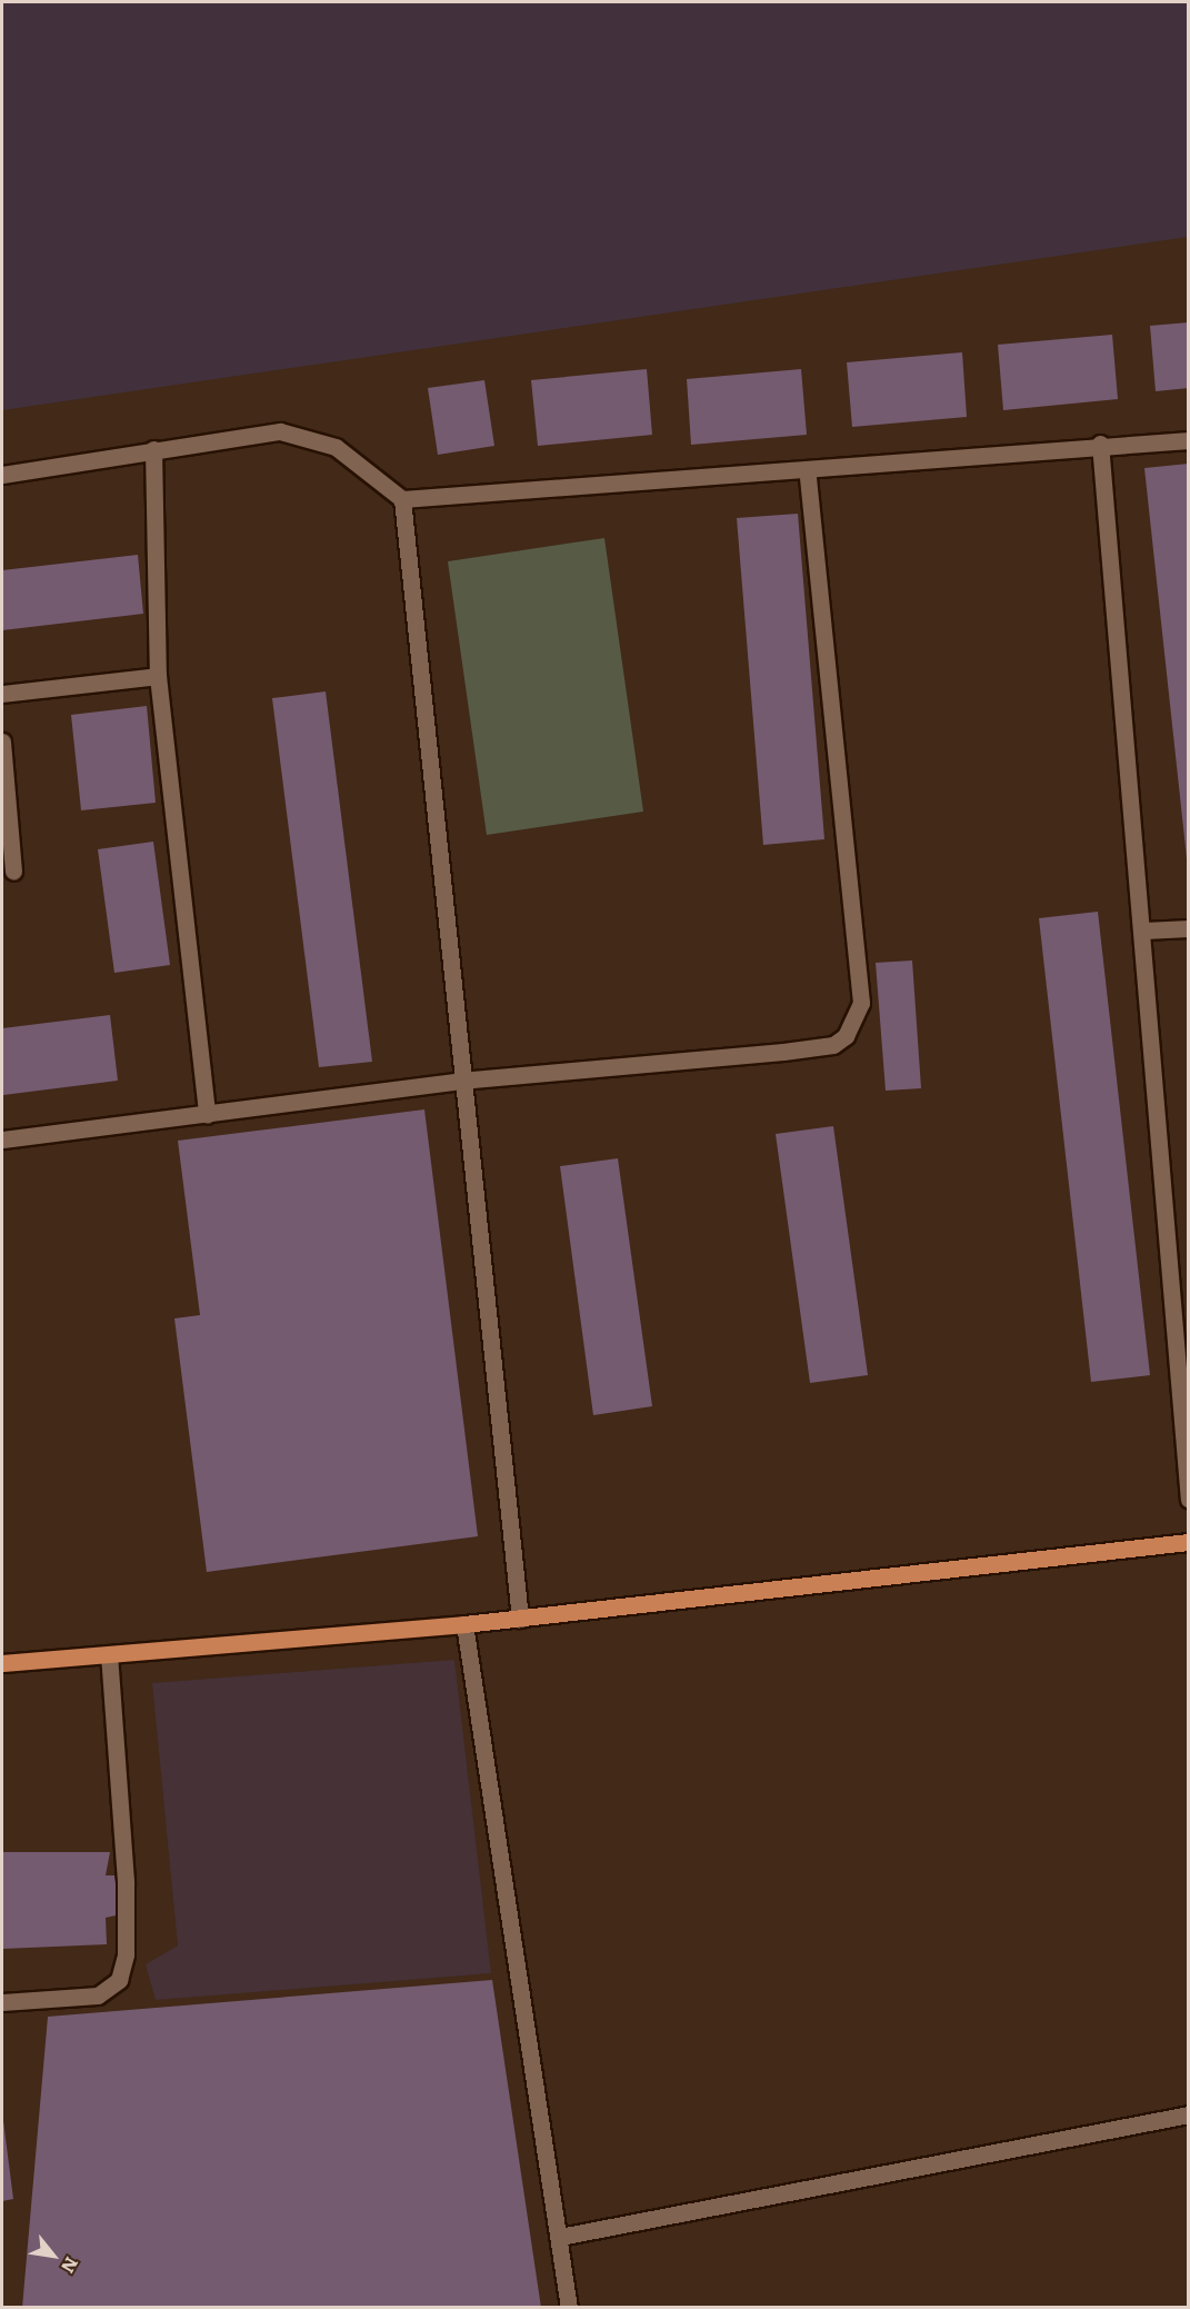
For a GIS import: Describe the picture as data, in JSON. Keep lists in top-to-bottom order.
{
  "north": "bottom right"
}
